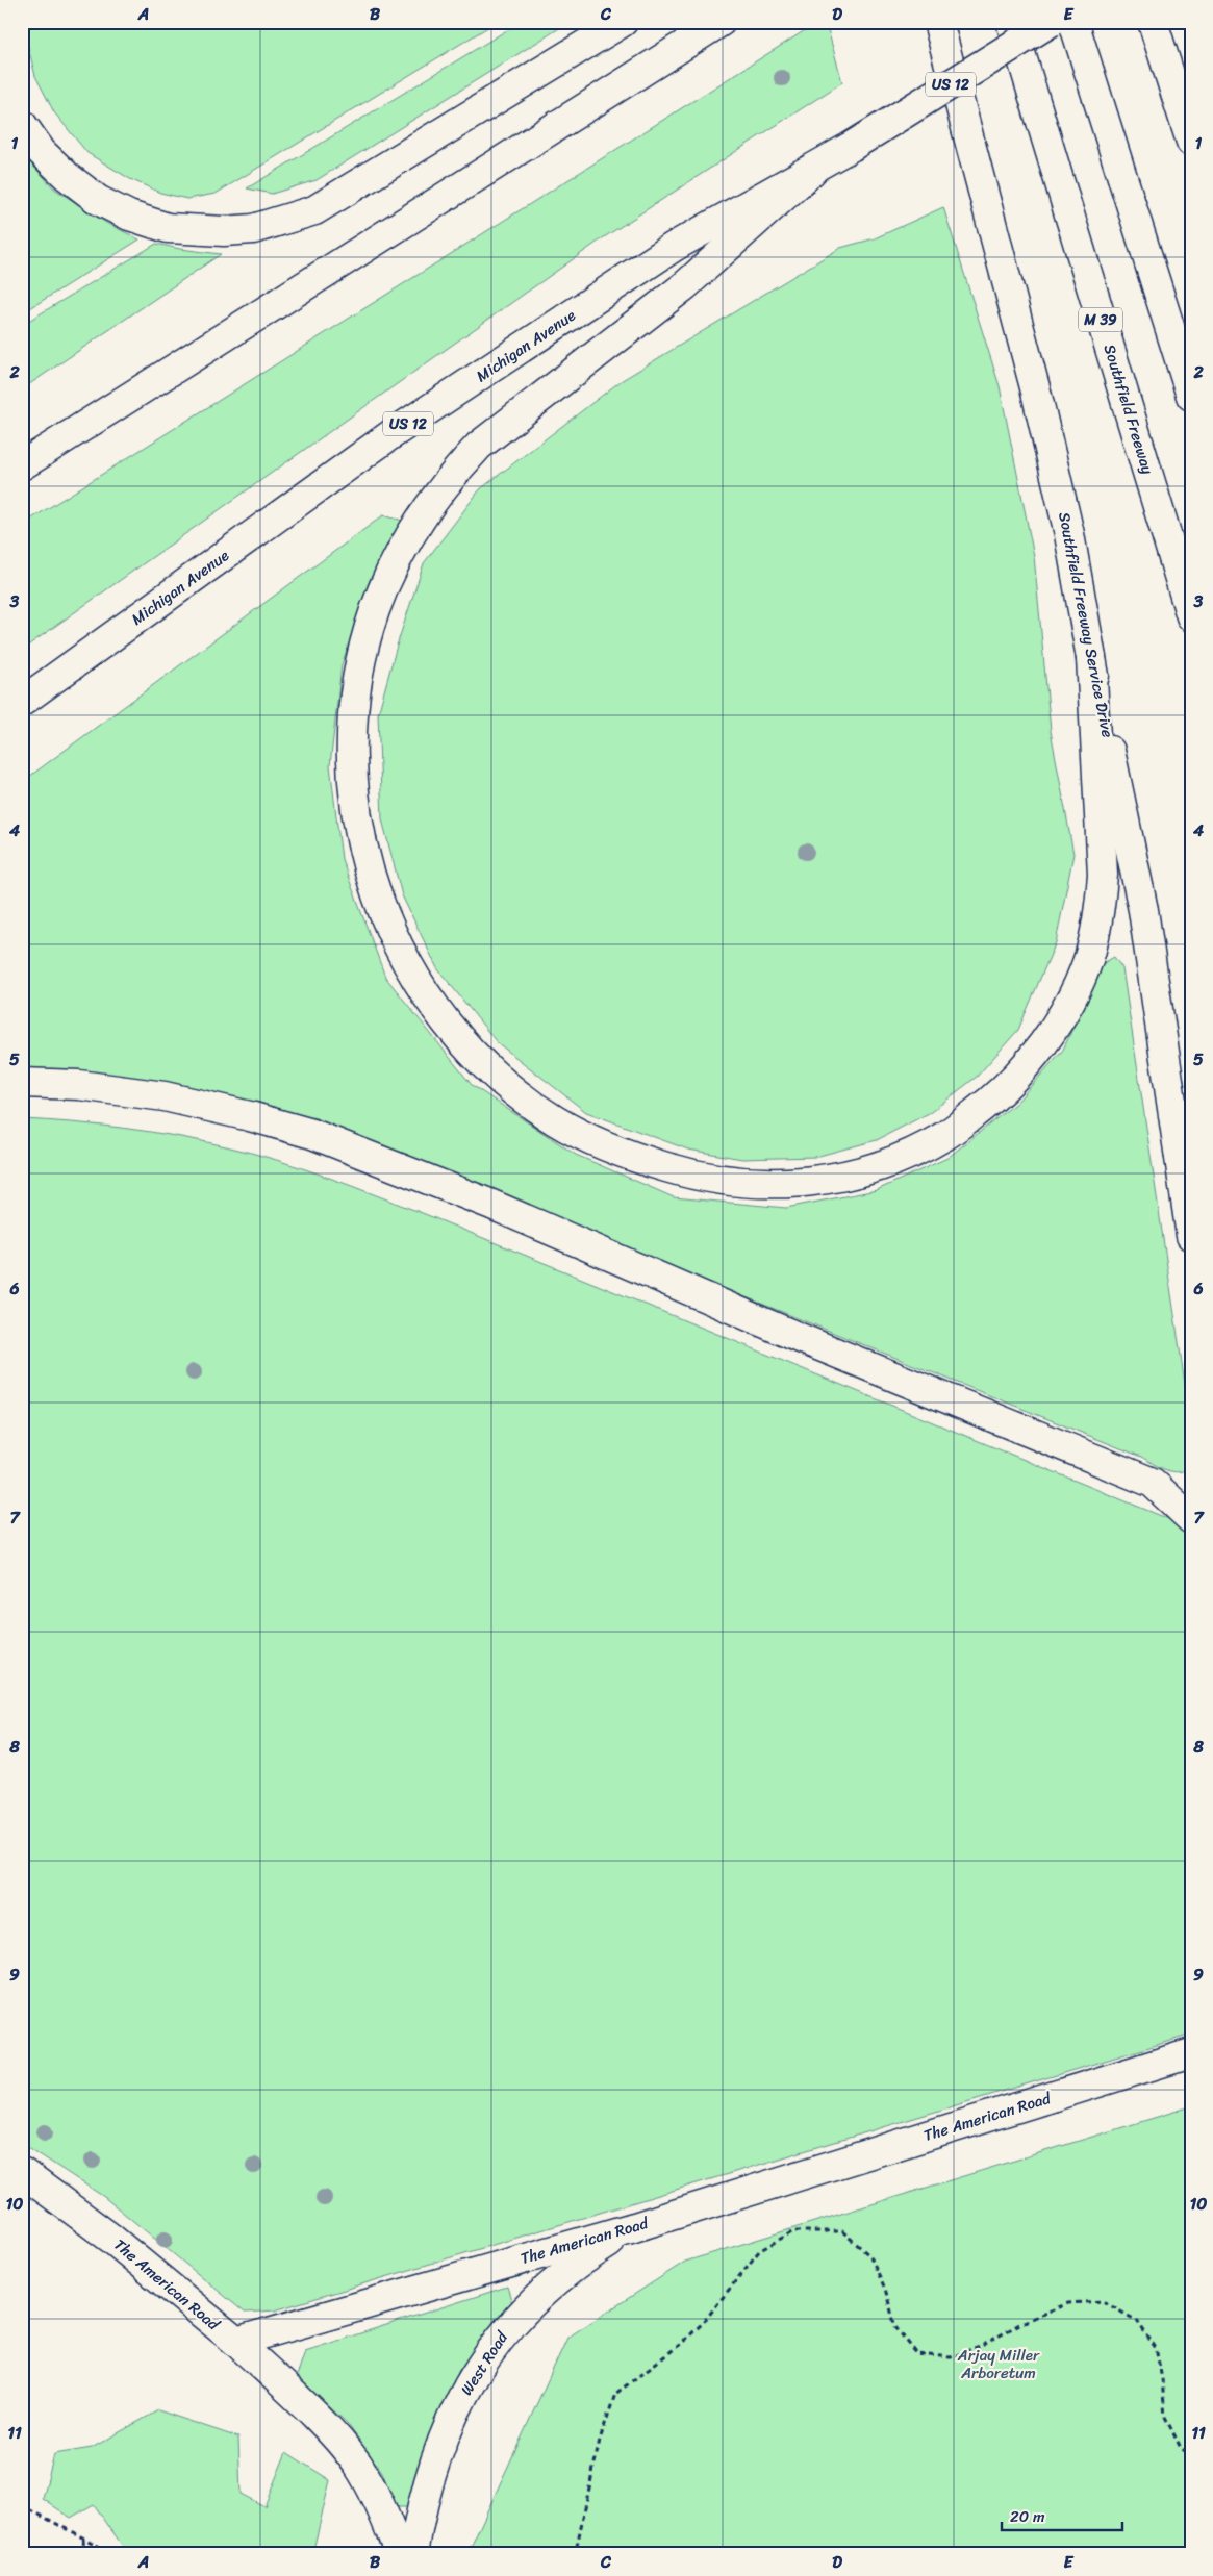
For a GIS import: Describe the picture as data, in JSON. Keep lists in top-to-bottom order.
{
  "streets": {
    "main road": [
      "US 12",
      "M 39",
      "Michigan Avenue",
      "Southfield Freeway",
      "Southfield Freeway Service Drive",
      "The American Road",
      "West Road"
    ]
  },
  "crossings": [
    ["The American Road", "West Road"]
  ],
  "parks": ["Arjay Miller Arboretum"],
  "scale_bar": "20 m",
  "grid": {
    "columns": [
      "A",
      "B",
      "C",
      "D",
      "E"
    ],
    "rows": [
      "1",
      "2",
      "3",
      "4",
      "5",
      "6",
      "7",
      "8",
      "9",
      "10",
      "11"
    ]
  }
}
